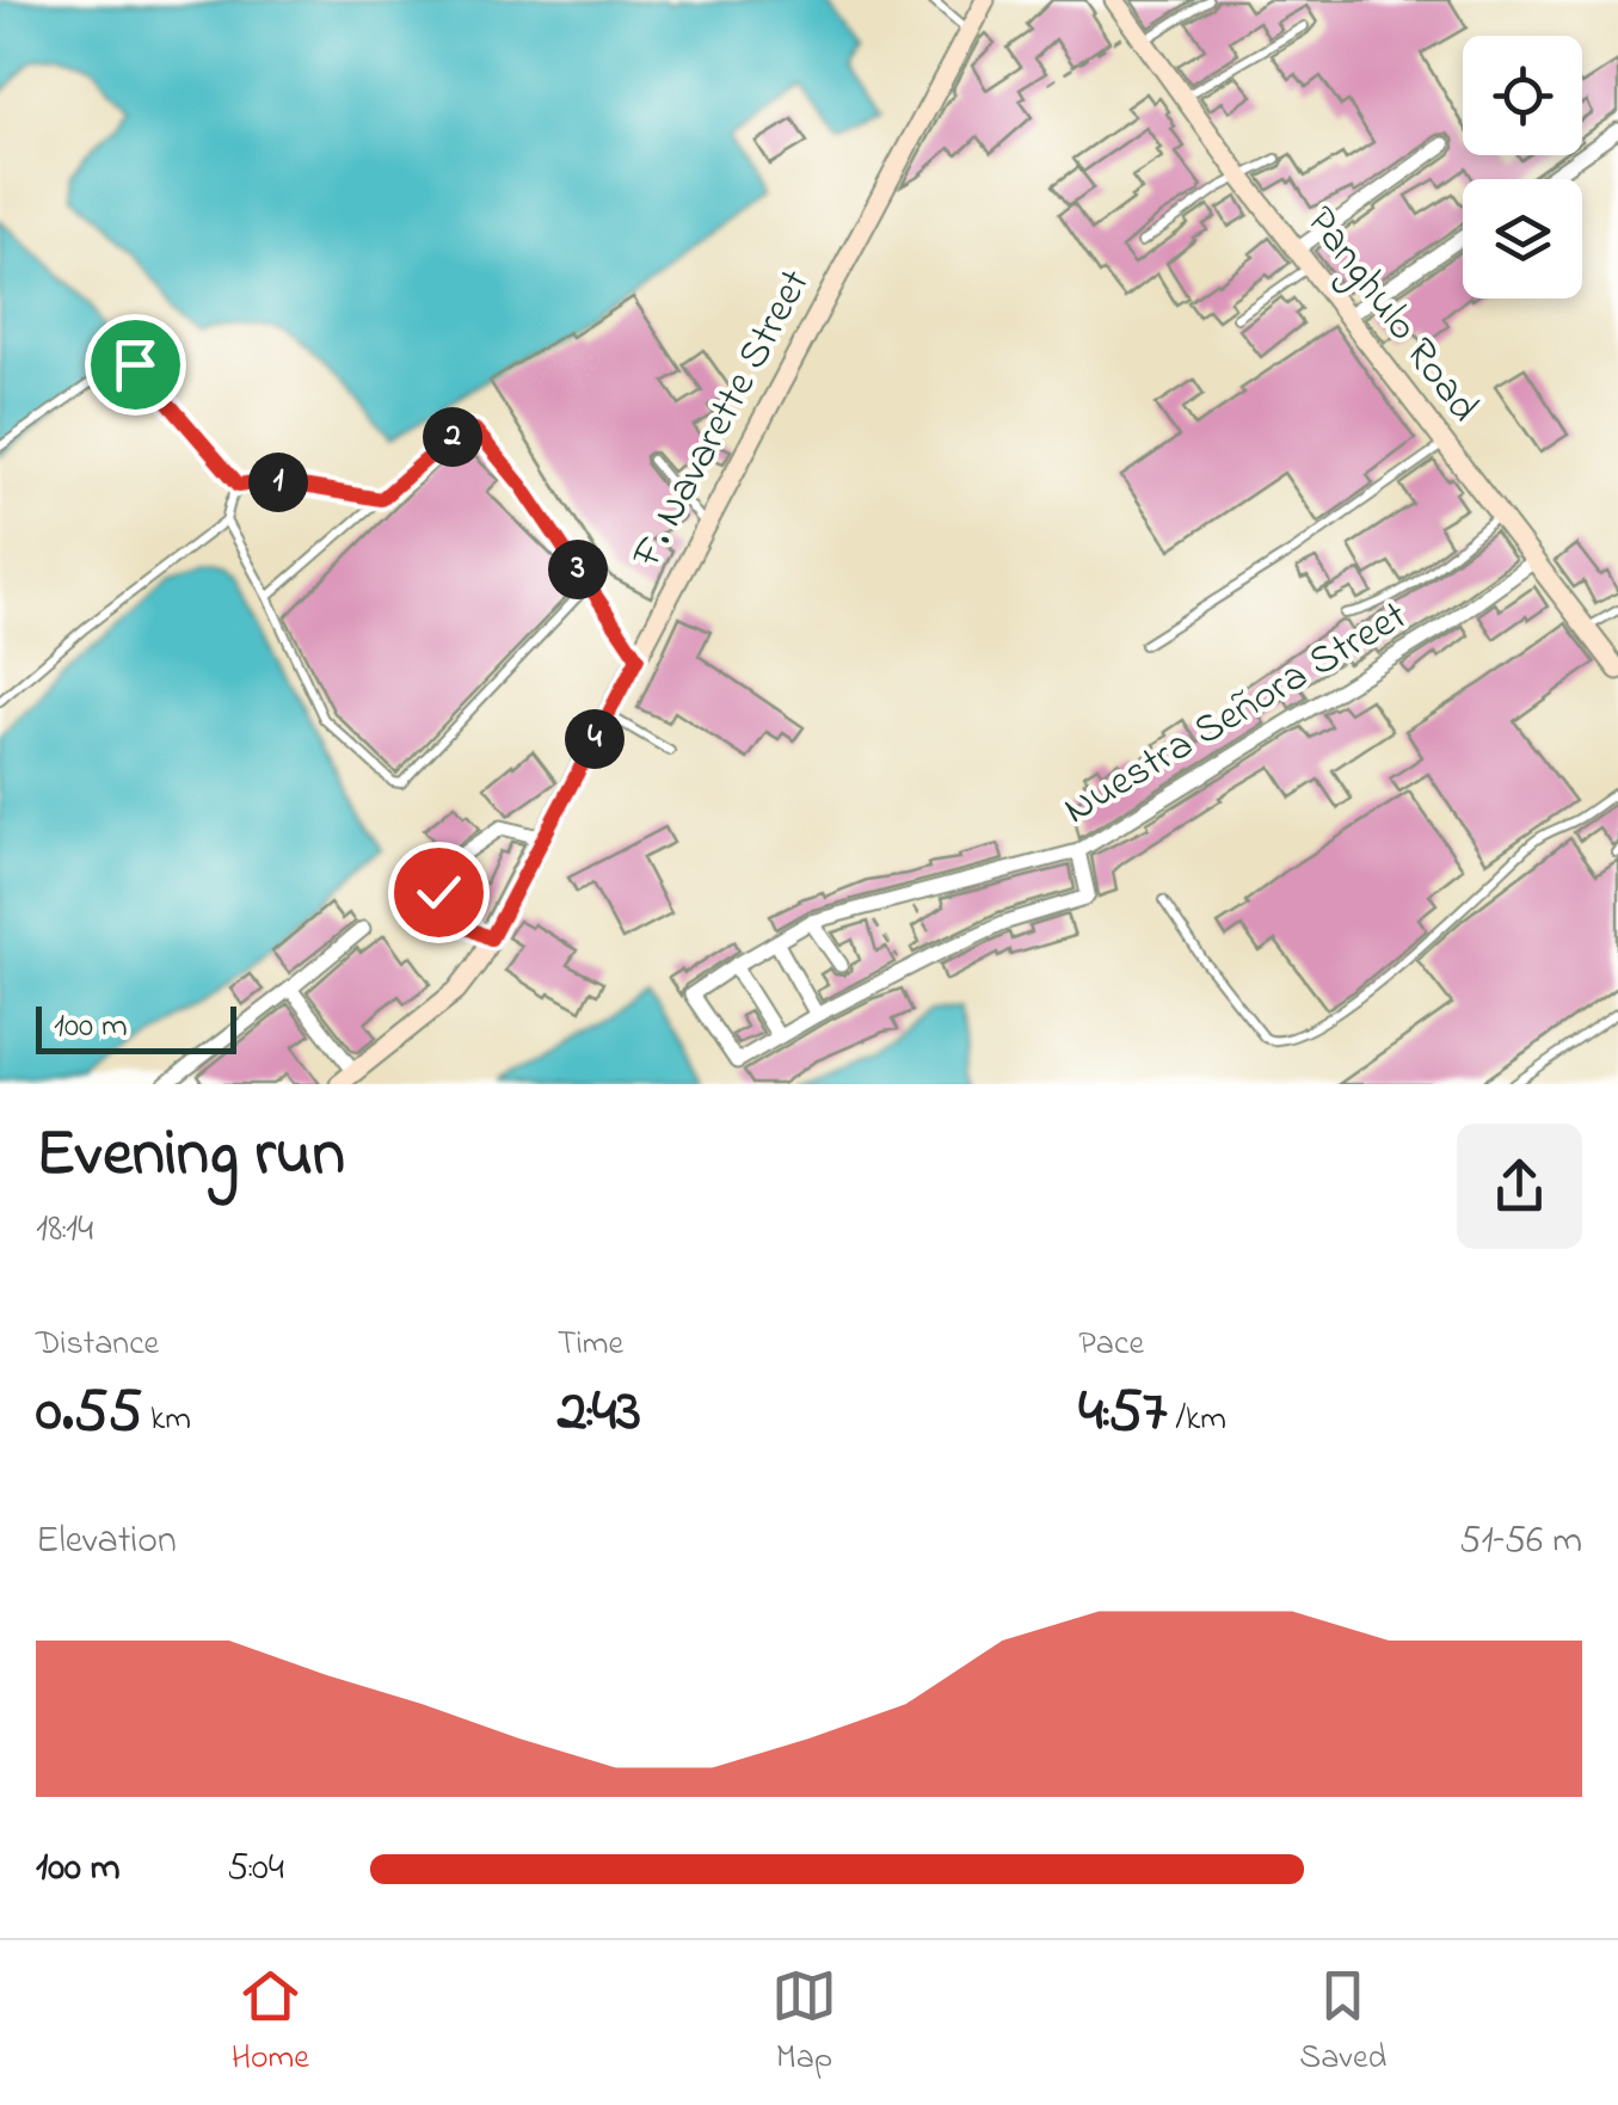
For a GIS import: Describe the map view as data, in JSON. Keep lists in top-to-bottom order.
{
  "streets": {
    "main road": ["Panghulo Road", "F. Navarette Street"],
    "street": ["Nuestra Señora Street"]
  },
  "crossings": [
    ["Panghulo Road", "Nuestra Señora Street"]
  ],
  "scale_bar": "100 m",
  "page": {
    "pins": [
      "2",
      "1",
      "3",
      "4"
    ],
    "scale": "100 m",
    "heading": ["Evening run", "18:14"],
    "stats": [
      ["Distance", "0.55 km"],
      ["Time", "2:43"],
      ["Pace", "4:57 /km"]
    ],
    "chart": ["Elevation", "51–56 m"],
    "list": [
      {
        "name": "100 m",
        "note": "5:04"
      }
    ],
    "tabs": ["Home", "Map", "Saved"]
  }
}
